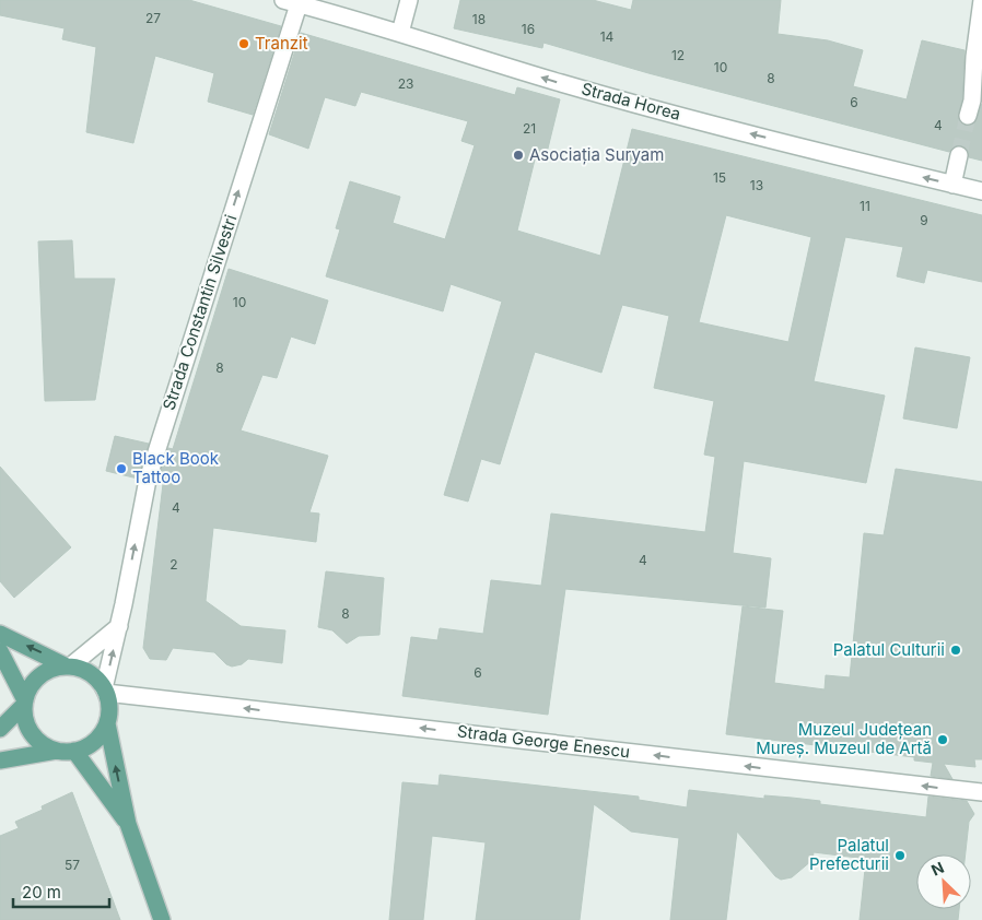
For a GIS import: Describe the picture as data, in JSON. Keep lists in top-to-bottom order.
{
  "streets": {
    "street": ["Strada Horea", "Strada Constantin Silvestri", "Strada George Enescu"]
  },
  "crossings": [
    ["Strada Horea", "Strada Constantin Silvestri"],
    ["Strada Constantin Silvestri", "Strada George Enescu"]
  ],
  "one_way": ["Strada Horea", "Strada Constantin Silvestri", "Strada George Enescu"],
  "places": [
    "Tranzit",
    "Asociația Suryam",
    "Black Book Tattoo",
    "Palatul Culturii",
    "Muzeul Județean Mureș. Muzeul de Artă",
    "Palatul Prefecturii"
  ],
  "house_numbers": [
    "27",
    "18",
    "16",
    "14",
    "12",
    "10",
    "8",
    "23",
    "6",
    "4",
    "21",
    "15",
    "13",
    "11",
    "9",
    "10",
    "8",
    "4",
    "4",
    "2",
    "8",
    "6",
    "57"
  ],
  "scale_bar": "20 m",
  "north": "top left"
}
